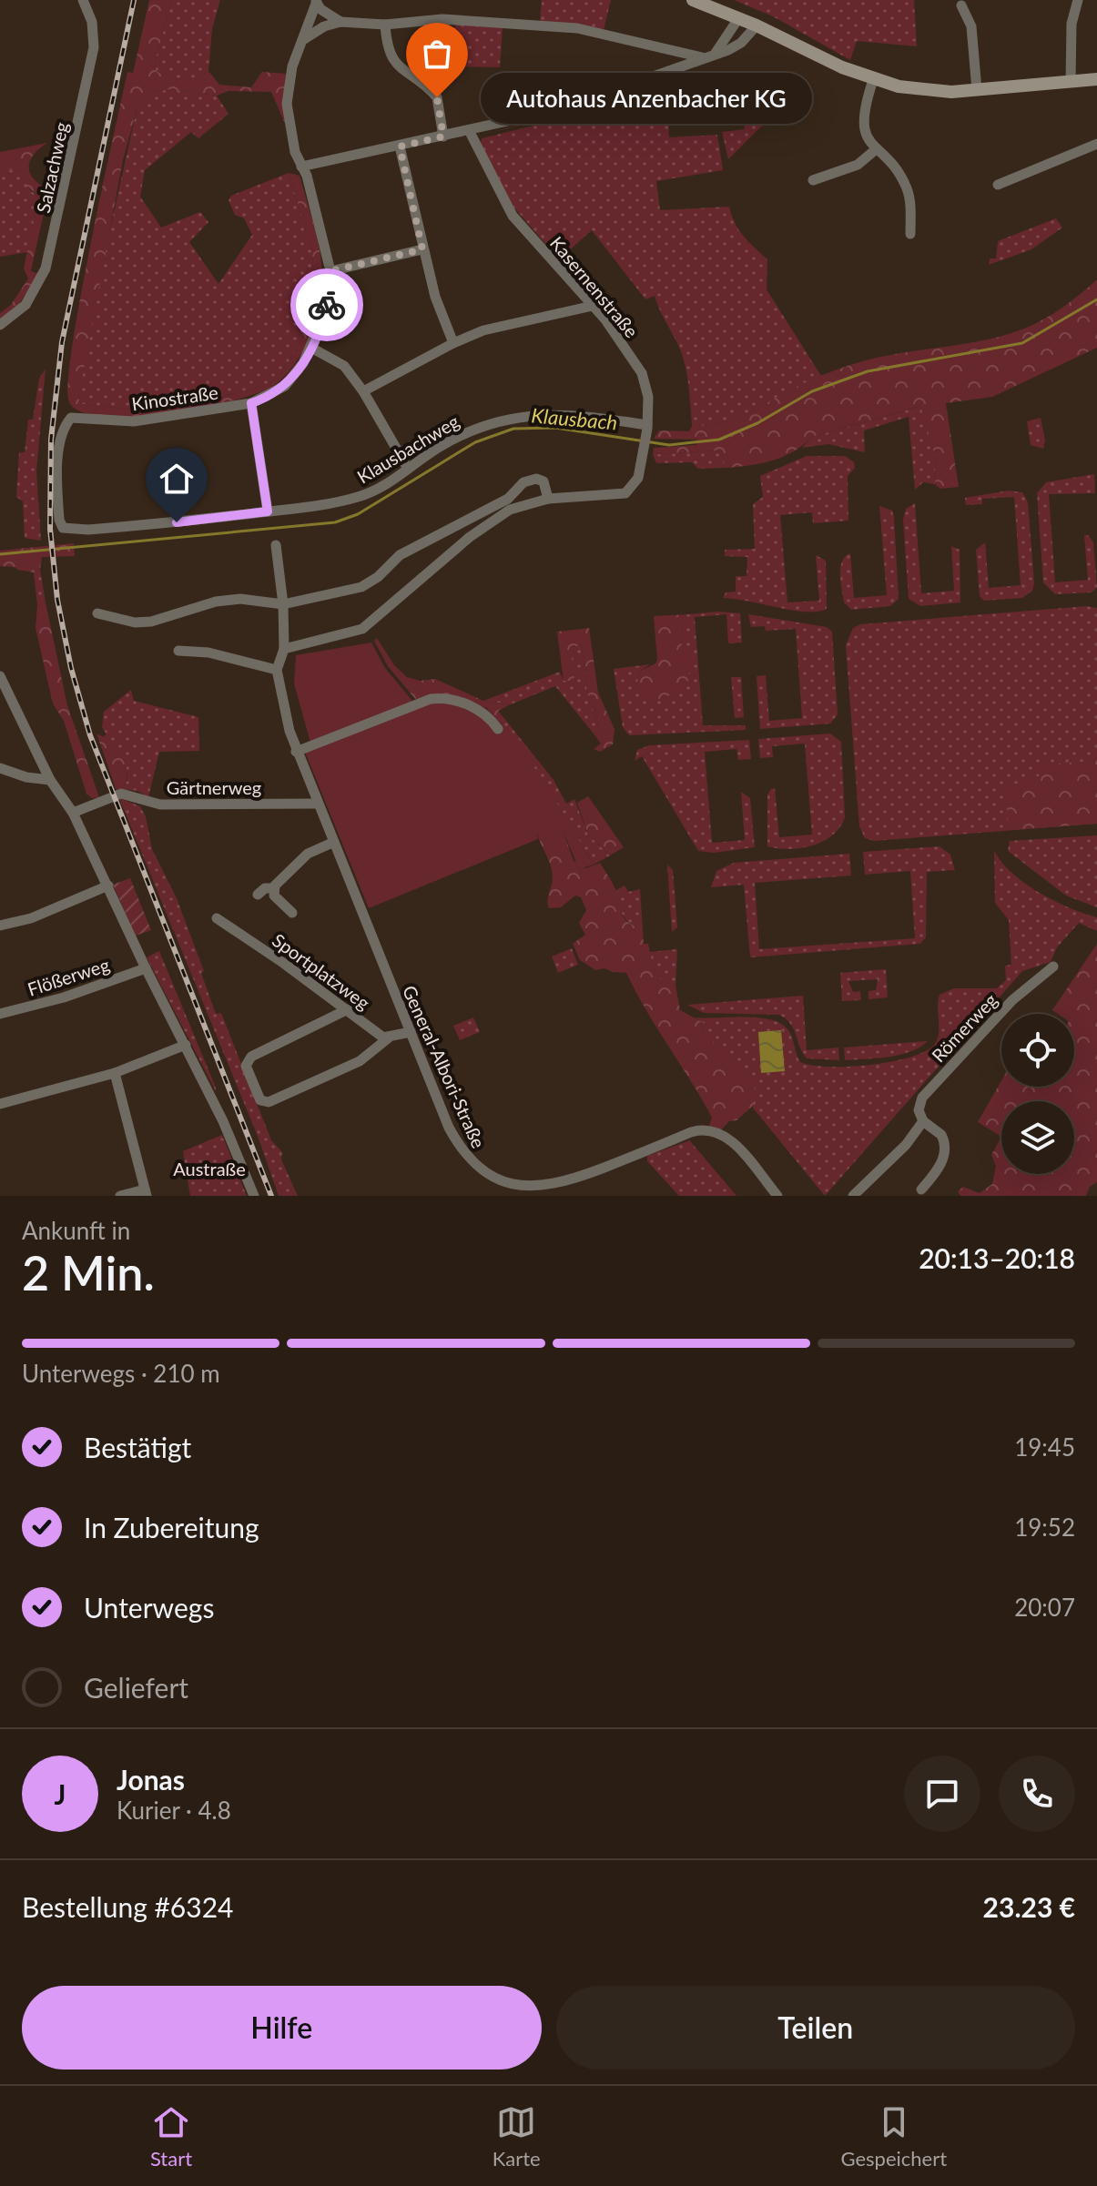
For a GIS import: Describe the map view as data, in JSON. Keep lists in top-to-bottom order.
{
  "streets": {
    "street": [
      "Salzachweg",
      "Kasernenstraße",
      "Kinostraße",
      "Klausbachweg",
      "Gärtnerweg",
      "Sportplatzweg",
      "Flößerweg",
      "Römerweg",
      "General-Albori-Straße"
    ]
  },
  "crossings": [
    ["Kasernenstraße", "Klausbachweg"],
    ["Kinostraße", "Klausbachweg"],
    ["Gärtnerweg", "General-Albori-Straße"]
  ],
  "water": ["Klausbach"],
  "parks": ["Austraße"],
  "places": ["Autohaus Anzenbacher KG"],
  "page": {
    "bubble": "Autohaus Anzenbacher KG",
    "heading": ["2 Min.", "Ankunft in", "20:13–20:18"],
    "panel": [
      "Jonas",
      "Kurier · 4.8",
      "Bestellung #6324",
      "23.23 €"
    ],
    "bar": "Unterwegs · 210 m",
    "list": [
      ["Bestätigt", "19:45"],
      ["In Zubereitung", "19:52"],
      ["Unterwegs", "20:07"],
      "Geliefert"
    ],
    "round": "J",
    "buttons": ["Hilfe", "Teilen"],
    "tabs": ["Start", "Karte", "Gespeichert"]
  }
}
